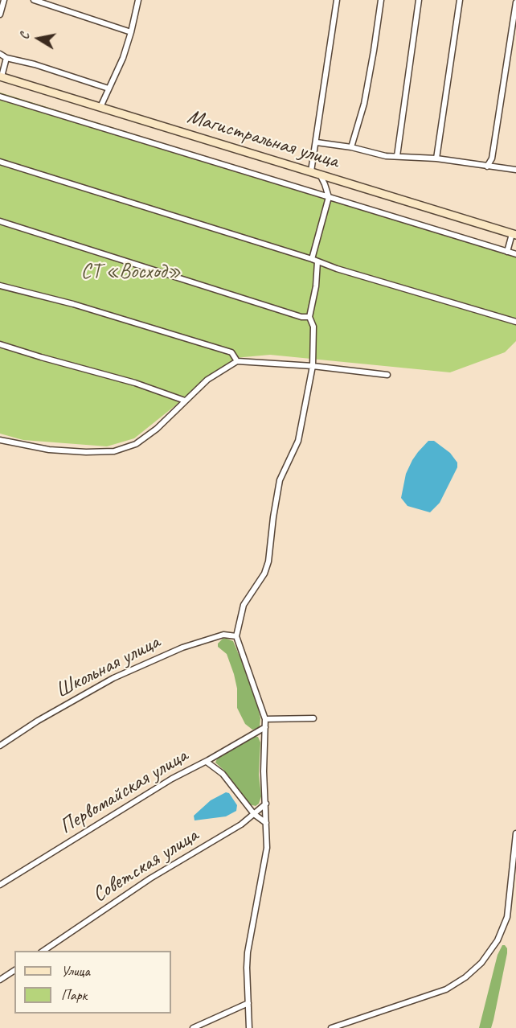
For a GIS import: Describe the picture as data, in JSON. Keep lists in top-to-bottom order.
{
  "streets": {
    "main road": ["Магистральная улица"],
    "street": ["Школьная улица", "Первомайская улица", "Советская улица"]
  },
  "parks": ["СТ «Восход»"],
  "legend": ["Улица", "Парк"],
  "north": "left"
}
